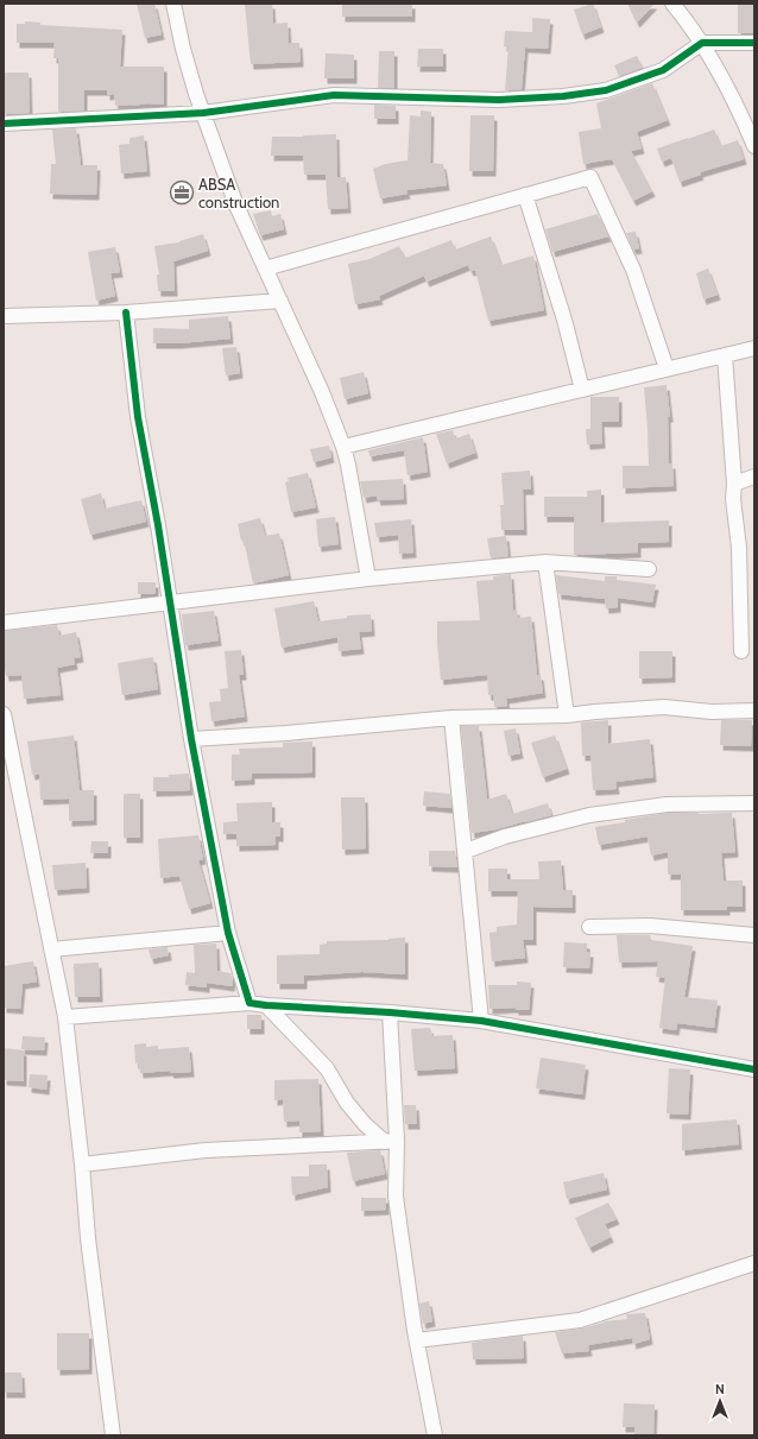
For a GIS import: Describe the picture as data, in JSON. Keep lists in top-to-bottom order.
{
  "places": {
    "office": ["ABSA construction"]
  },
  "north": "top"
}
